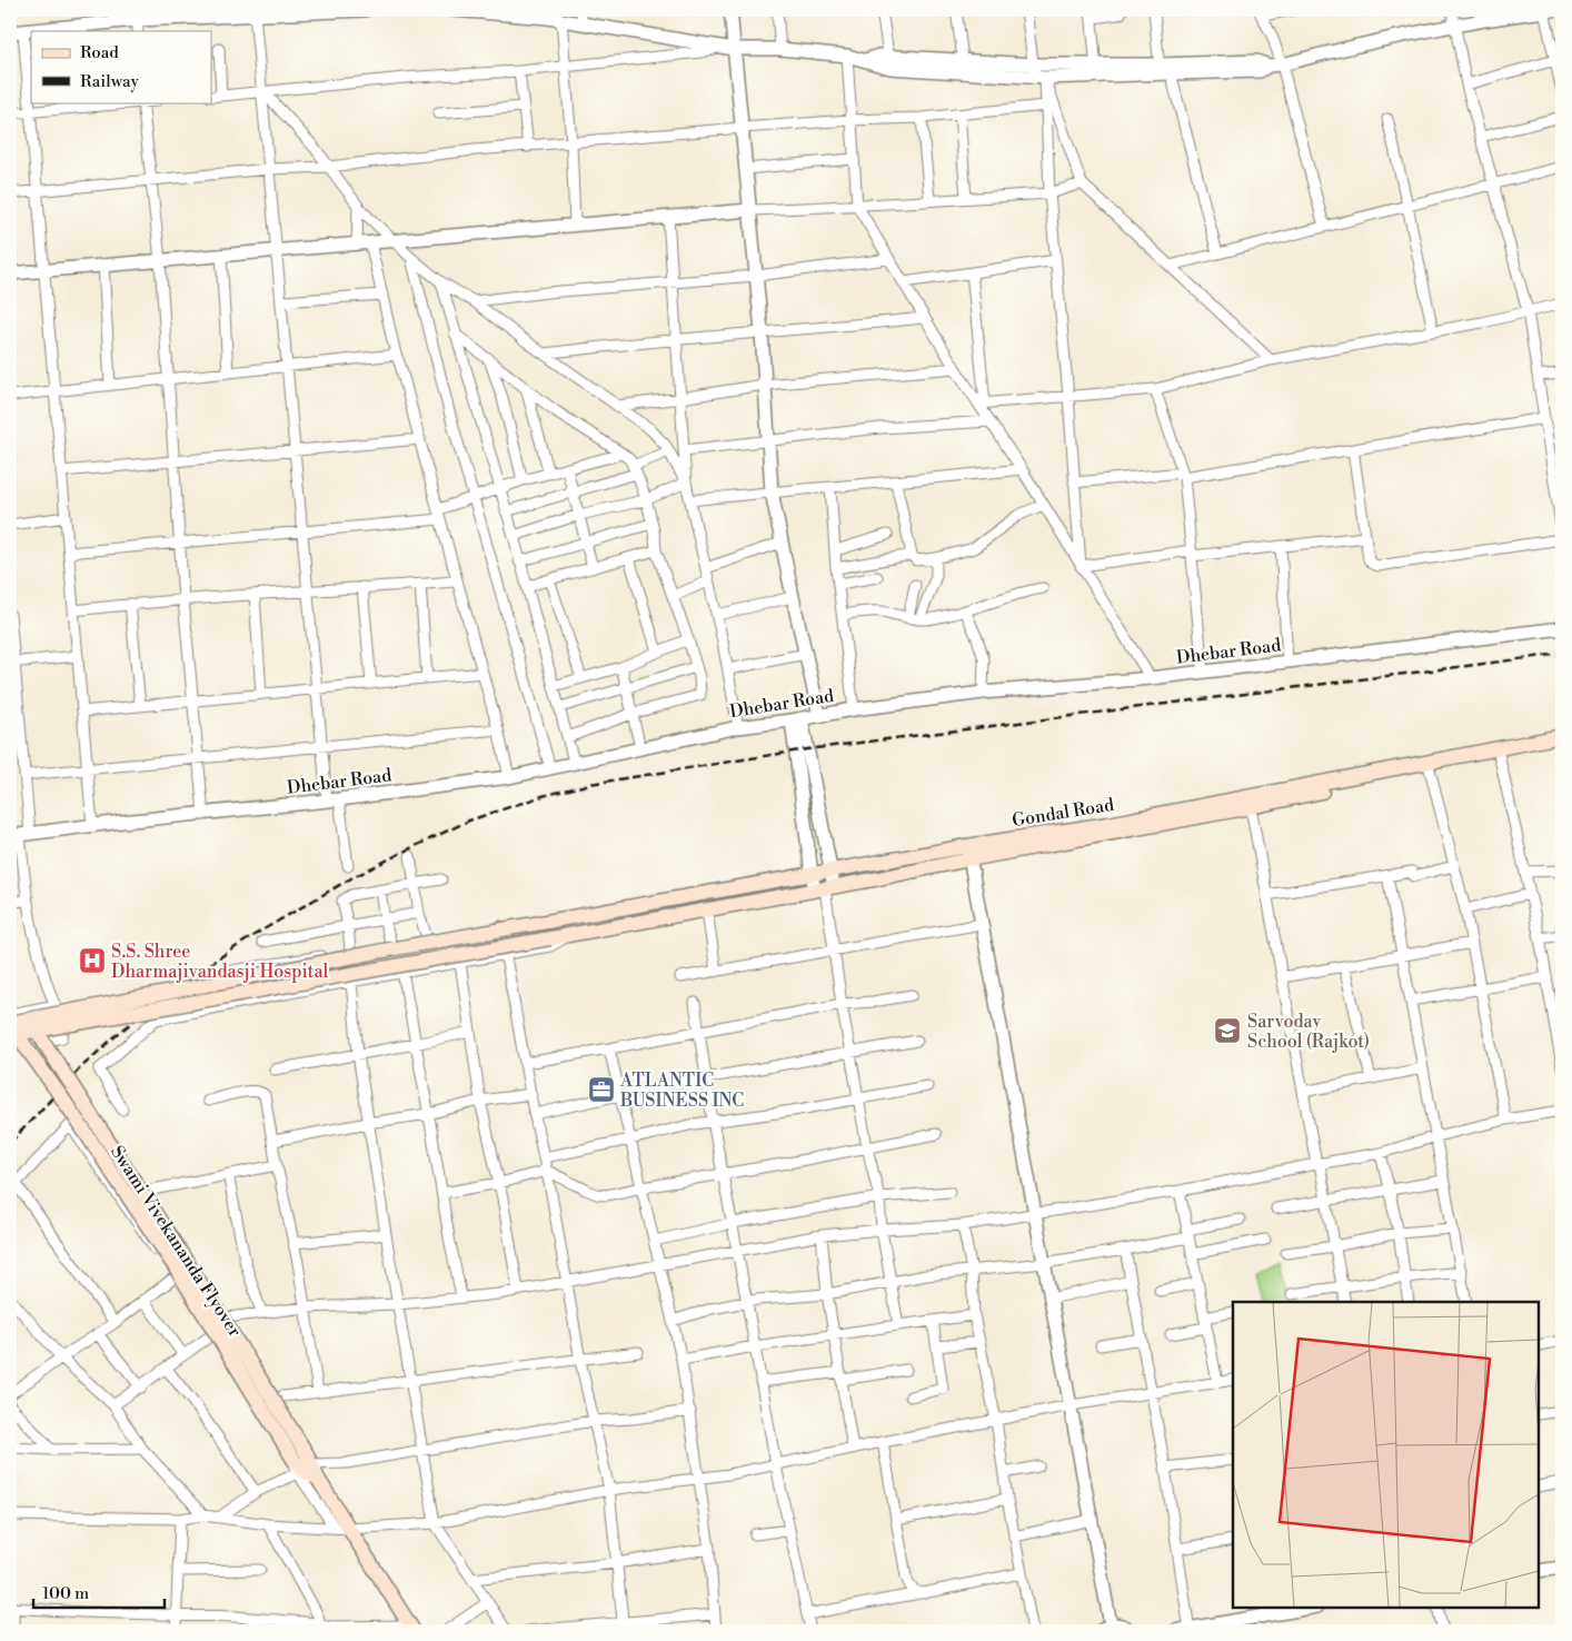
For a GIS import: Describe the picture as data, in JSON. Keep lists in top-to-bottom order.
{
  "streets": {
    "main road": ["Gondal Road", "Swami Vivekananda Flyover"],
    "street": ["Dhebar Road"]
  },
  "places": {
    "hospital": ["S.S. Shree Dharmajivandasji Hospital"],
    "school or university": ["Sarvoday School (Rajkot)"],
    "office": ["ATLANTIC BUSINESS INC"]
  },
  "legend": ["Road", "Railway"],
  "scale_bar": "100 m"
}
